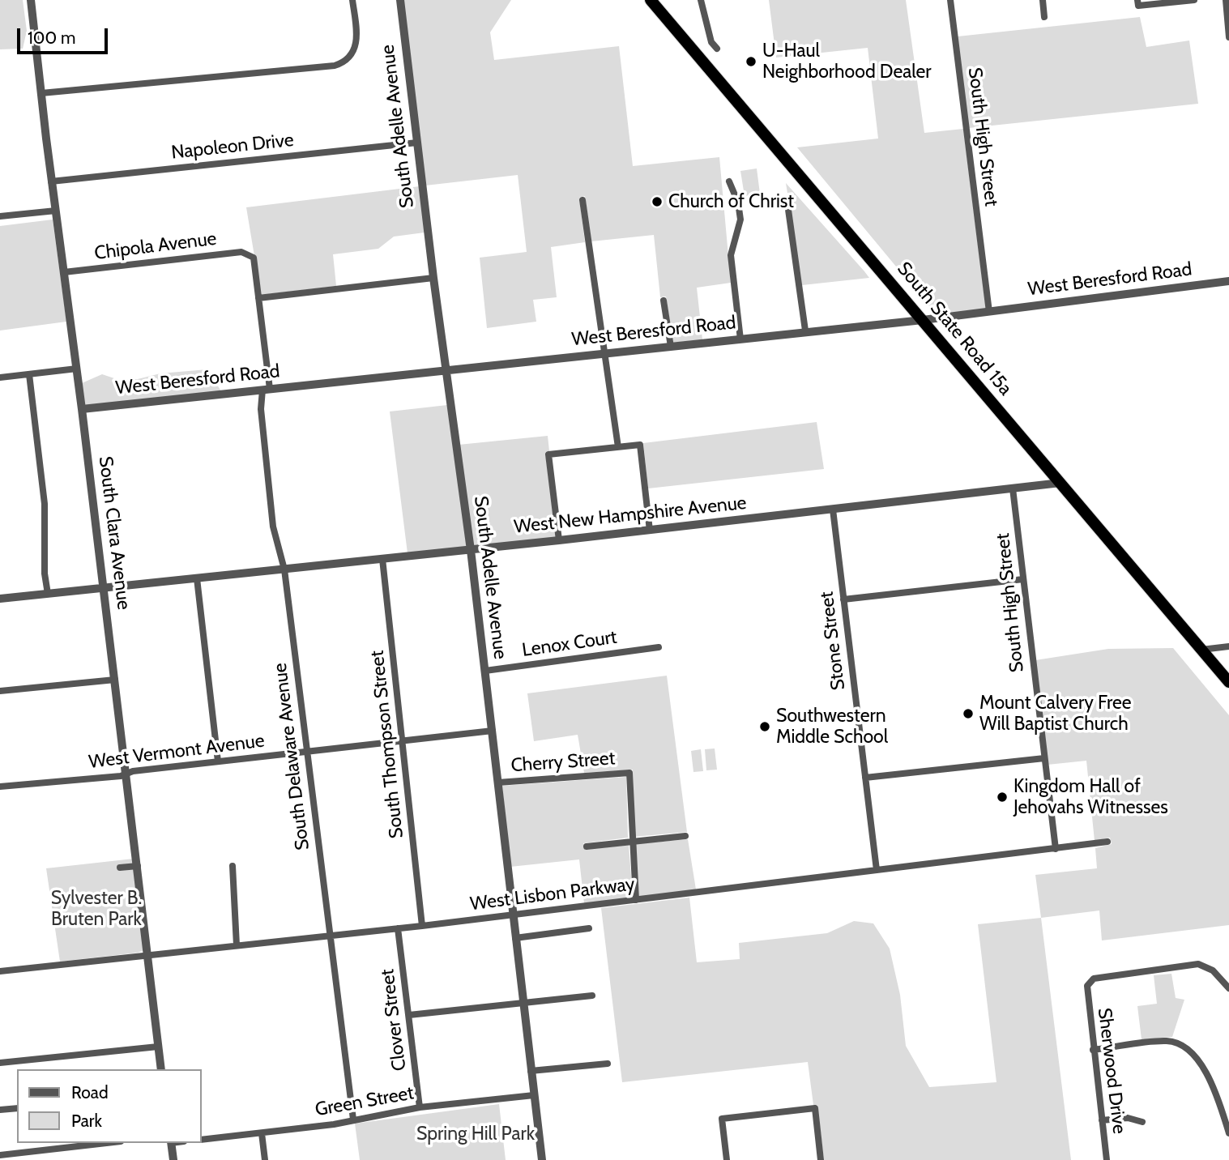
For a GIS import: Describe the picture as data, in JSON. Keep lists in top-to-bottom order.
{
  "streets": {
    "highway": ["South State Road 15a"],
    "street": [
      "South Adelle Avenue",
      "South High Street",
      "Napoleon Drive",
      "Chipola Avenue",
      "West Beresford Road",
      "West New Hampshire Avenue",
      "South Clara Avenue",
      "Stone Street",
      "Lenox Court",
      "South Thompson Street",
      "West Vermont Avenue",
      "South Delaware Avenue",
      "Cherry Street",
      "West Lisbon Parkway",
      "Clover Street",
      "Sherwood Drive",
      "Green Street"
    ]
  },
  "crossings": [
    ["South Adelle Avenue", "Napoleon Drive"],
    ["South Adelle Avenue", "West Beresford Road"],
    ["South Adelle Avenue", "West New Hampshire Avenue"],
    ["South Adelle Avenue", "Lenox Court"],
    ["South Adelle Avenue", "West Vermont Avenue"],
    ["South Adelle Avenue", "Cherry Street"],
    ["South Adelle Avenue", "West Lisbon Parkway"],
    ["South Adelle Avenue", "Green Street"],
    ["South High Street", "West Beresford Road"],
    ["South High Street", "West New Hampshire Avenue"],
    ["South High Street", "West Lisbon Parkway"],
    ["Napoleon Drive", "South Clara Avenue"],
    ["Chipola Avenue", "South Clara Avenue"],
    ["Chipola Avenue", "South Delaware Avenue"],
    ["West Beresford Road", "South State Road 15a"],
    ["West Beresford Road", "South Clara Avenue"],
    ["West Beresford Road", "South Delaware Avenue"],
    ["South State Road 15a", "West New Hampshire Avenue"],
    ["West New Hampshire Avenue", "South Clara Avenue"],
    ["West New Hampshire Avenue", "Stone Street"],
    ["West New Hampshire Avenue", "South Thompson Street"],
    ["West New Hampshire Avenue", "South Delaware Avenue"],
    ["South Clara Avenue", "West Vermont Avenue"],
    ["South Clara Avenue", "West Lisbon Parkway"],
    ["Stone Street", "West Lisbon Parkway"],
    ["South Thompson Street", "West Vermont Avenue"],
    ["South Thompson Street", "West Lisbon Parkway"],
    ["West Vermont Avenue", "South Delaware Avenue"],
    ["South Delaware Avenue", "West Lisbon Parkway"],
    ["South Delaware Avenue", "Green Street"],
    ["West Lisbon Parkway", "Clover Street"],
    ["Clover Street", "Green Street"]
  ],
  "parks": ["Sylvester B. Bruten Park", "Spring Hill Park"],
  "places": [
    "U-Haul Neighborhood Dealer",
    "Church of Christ",
    "Mount Calvery Free Will Baptist Church",
    "Southwestern Middle School",
    "Kingdom Hall of Jehovahs Witnesses"
  ],
  "legend": ["Road", "Park"],
  "scale_bar": "100 m"
}
